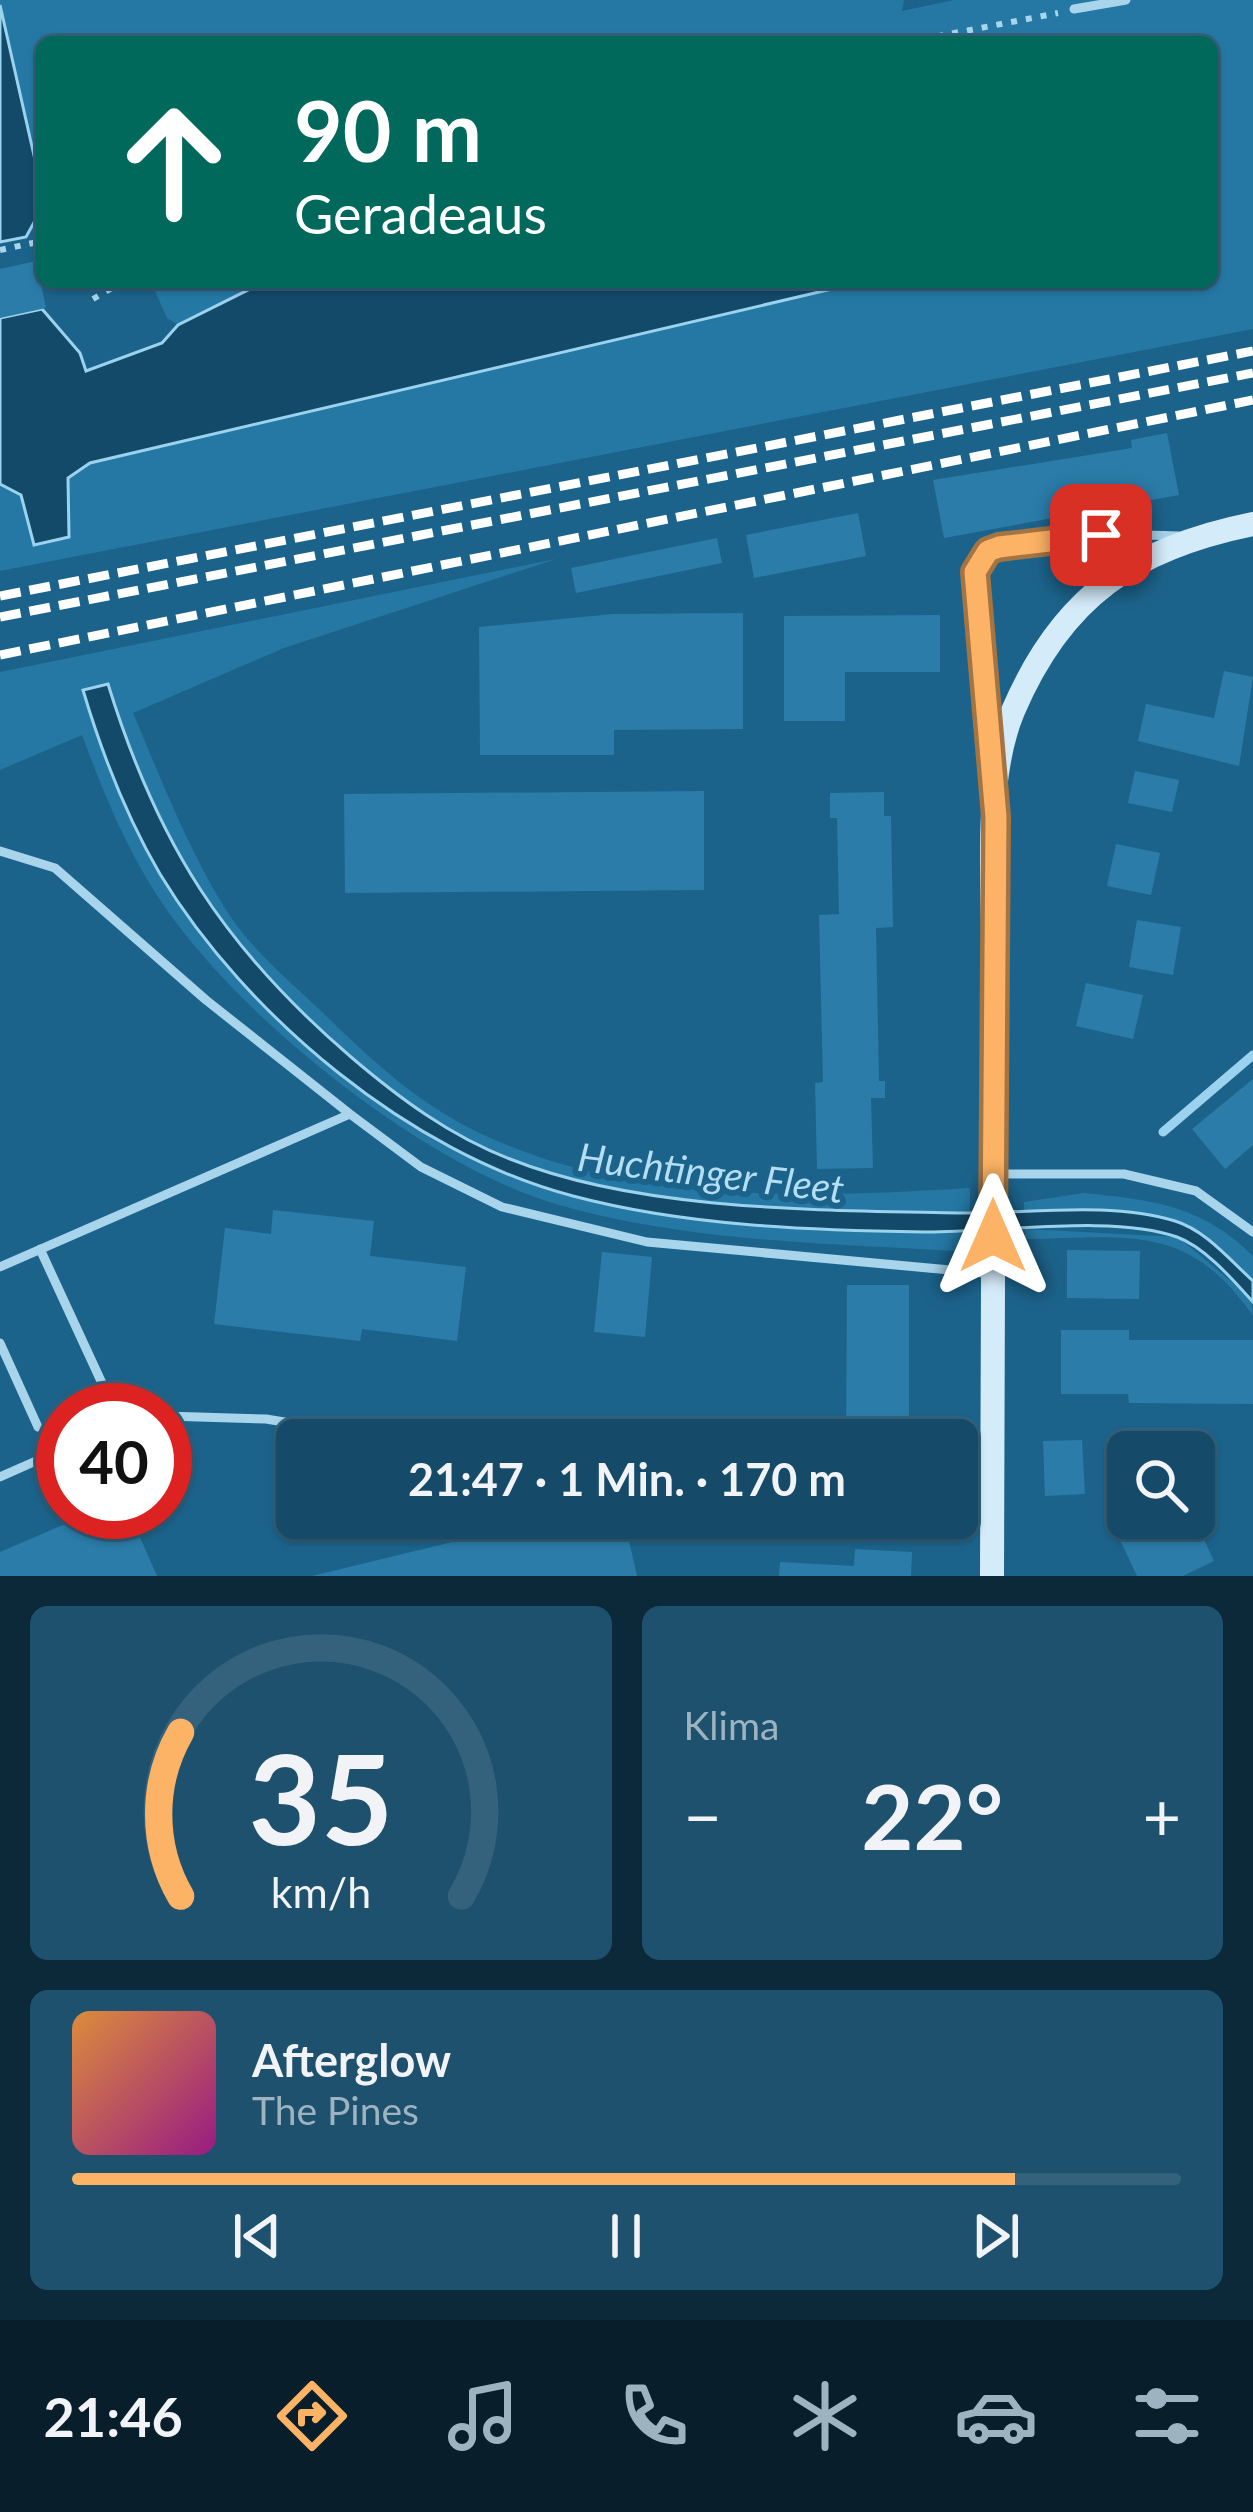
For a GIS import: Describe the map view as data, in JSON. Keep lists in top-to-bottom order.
{
  "water": ["Huchtinger Fleet"],
  "page": {
    "turn": ["90 m", "Geradeaus"],
    "limit": "40",
    "trip": "21:47 · 1 Min. · 170 m",
    "tile": "Klima",
    "heat": ["−", "22°", "+"],
    "song": ["Afterglow", "The Pines"],
    "tabs": "21:46",
    "gauge": ["35", "km/h"]
  }
}
